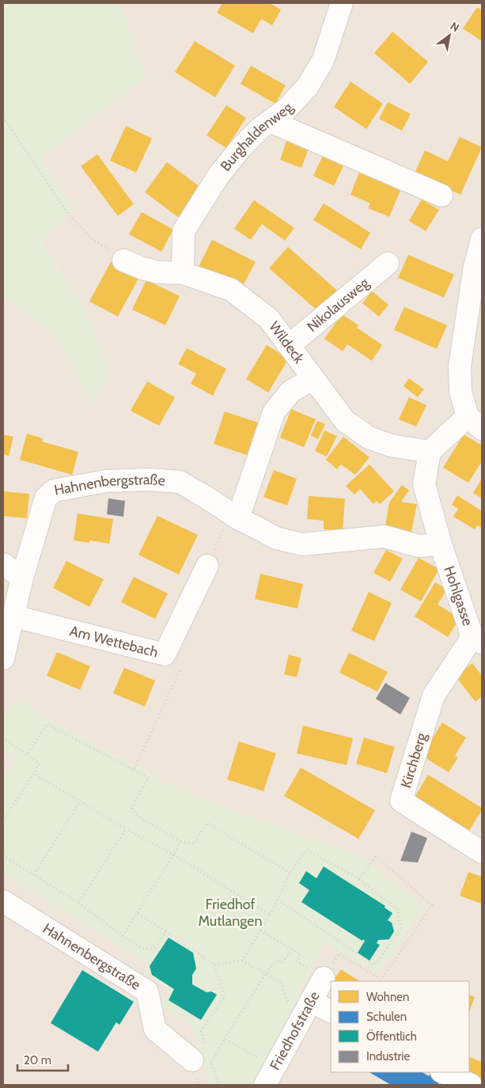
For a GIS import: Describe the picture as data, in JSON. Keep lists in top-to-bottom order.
{
  "streets": {
    "street": [
      "Burghaldenweg",
      "Nikolausweg",
      "Wildeck",
      "Hahnenbergstraße",
      "Hohlgasse",
      "Am Wettebach",
      "Kirchberg",
      "Friedhofstraße"
    ]
  },
  "crossings": [
    ["Burghaldenweg", "Wildeck"],
    ["Nikolausweg", "Wildeck"],
    ["Hahnenbergstraße", "Hohlgasse"],
    ["Hahnenbergstraße", "Am Wettebach"],
    ["Hohlgasse", "Kirchberg"]
  ],
  "parks": ["Friedhof Mutlangen"],
  "legend": [
    "Wohnen",
    "Schulen",
    "Öffentlich",
    "Industrie"
  ],
  "scale_bar": "20 m",
  "north": "top right"
}
